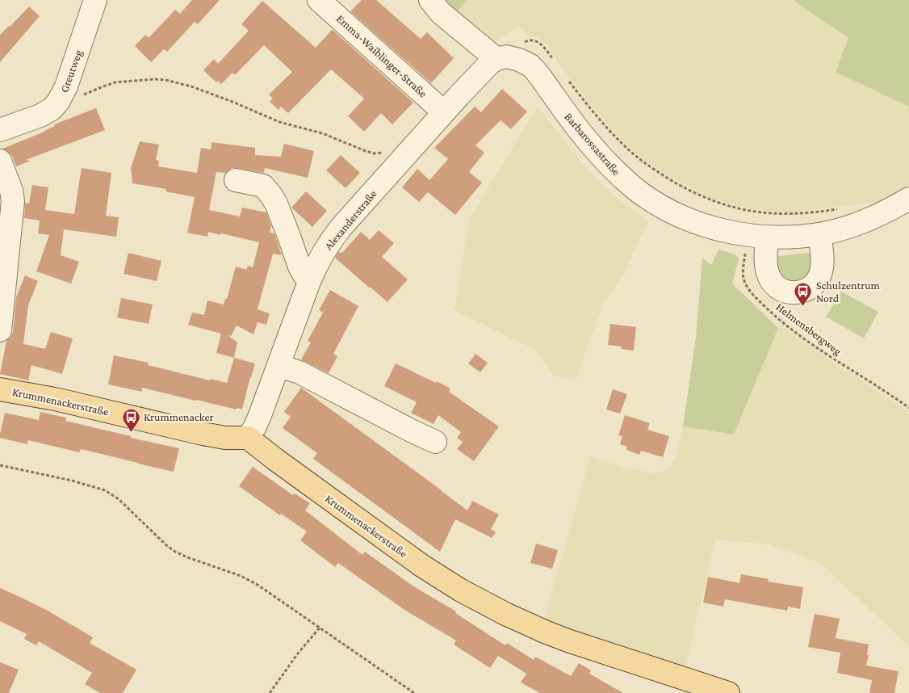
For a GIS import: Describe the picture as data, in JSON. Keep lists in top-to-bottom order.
{
  "streets": {
    "main road": ["Krummenackerstraße"],
    "street": [
      "Emma-Waiblinger-Straße",
      "Greutweg",
      "Barbarossastraße",
      "Alexanderstraße"
    ],
    "path": ["Helmensbergweg"]
  },
  "crossings": [
    ["Emma-Waiblinger-Straße", "Alexanderstraße"],
    ["Barbarossastraße", "Alexanderstraße"],
    ["Barbarossastraße", "Helmensbergweg"],
    ["Alexanderstraße", "Krummenackerstraße"]
  ],
  "places": {
    "bus stop": ["Schulzentrum Nord", "Krummenacker"]
  }
}
